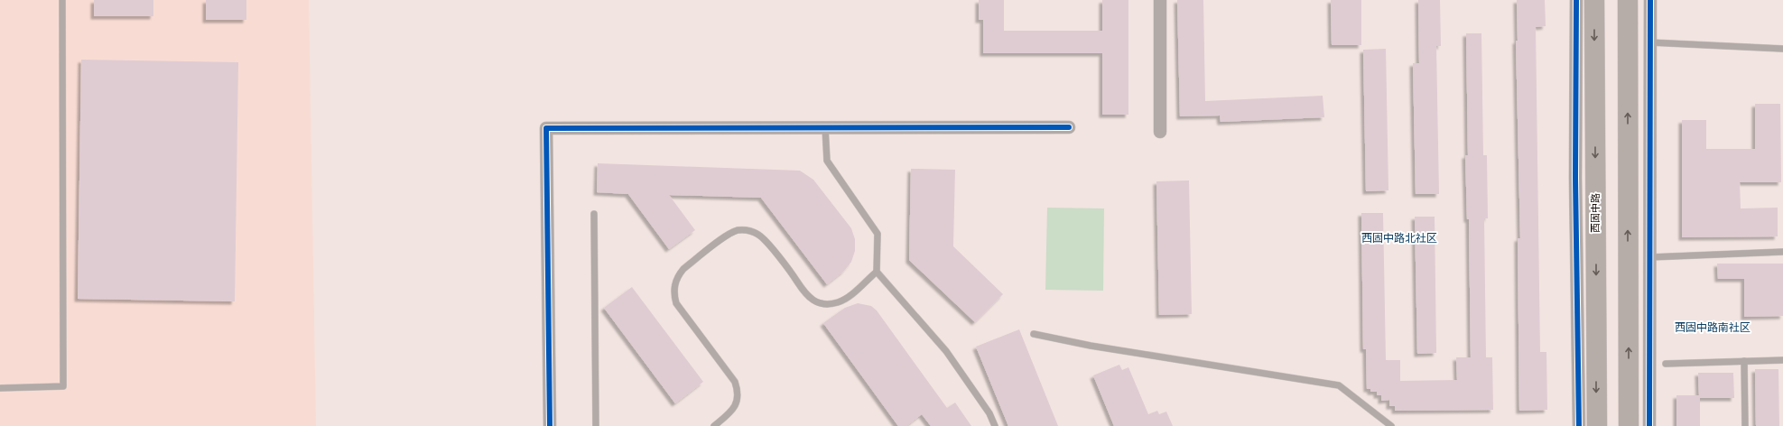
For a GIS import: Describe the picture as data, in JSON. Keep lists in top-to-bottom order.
{
  "streets": {
    "main road": ["西固中路"]
  },
  "districts": ["西固中路北社区", "西固中路南社区"]
}
